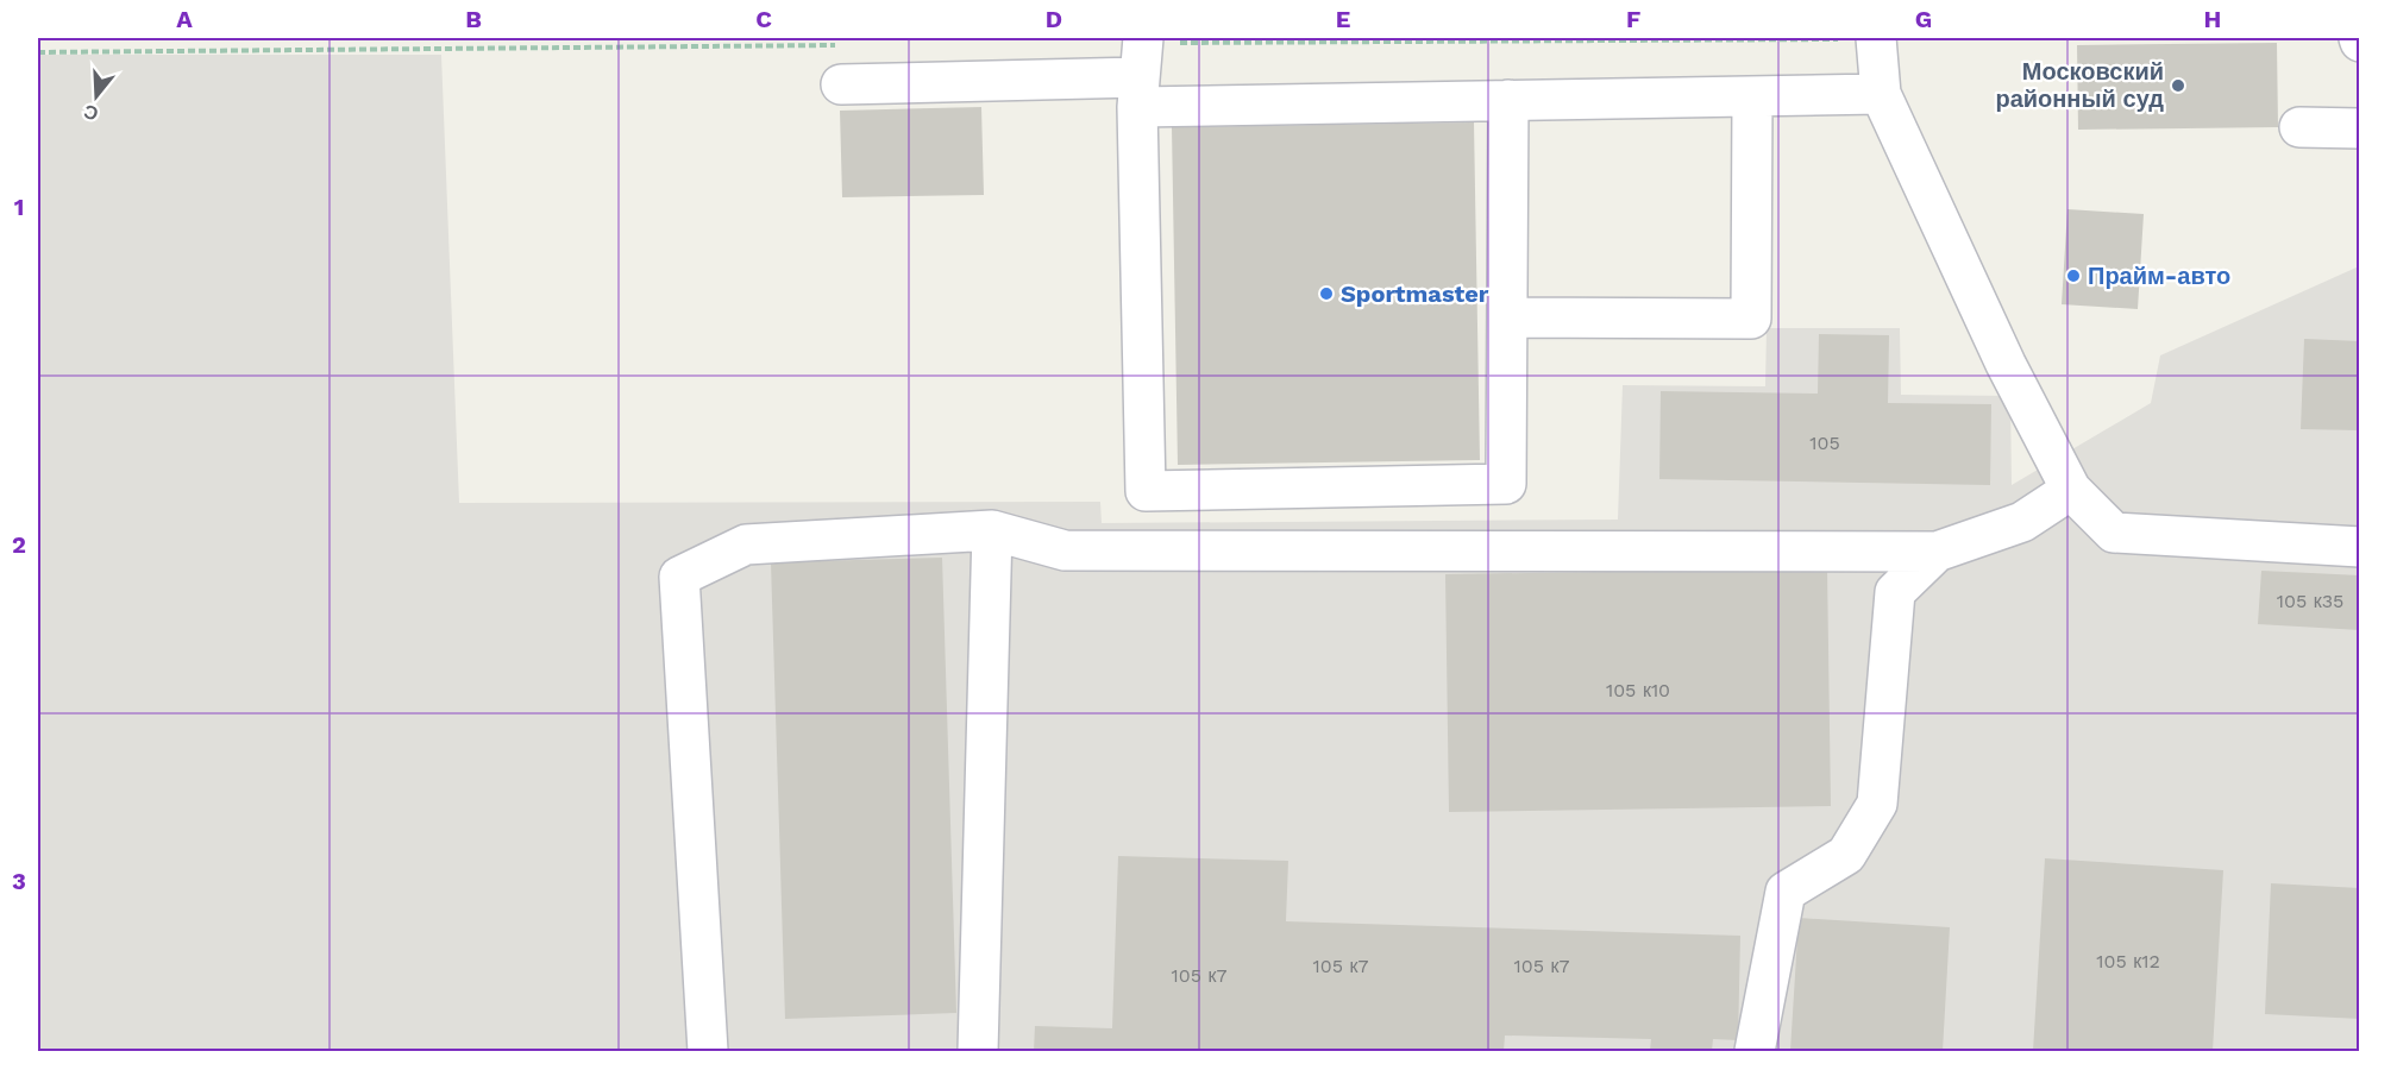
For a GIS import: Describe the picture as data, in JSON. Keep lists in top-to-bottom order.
{
  "places": ["Московский районный суд", "Прайм-авто", "Sportmaster"],
  "house_numbers": [
    "105",
    "105 к35",
    "105 к10",
    "105 к12",
    "105 к7",
    "105 к7",
    "105 к7"
  ],
  "north": "bottom",
  "grid": {
    "columns": [
      "A",
      "B",
      "C",
      "D",
      "E",
      "F",
      "G",
      "H"
    ],
    "rows": ["1", "2", "3"]
  }
}
